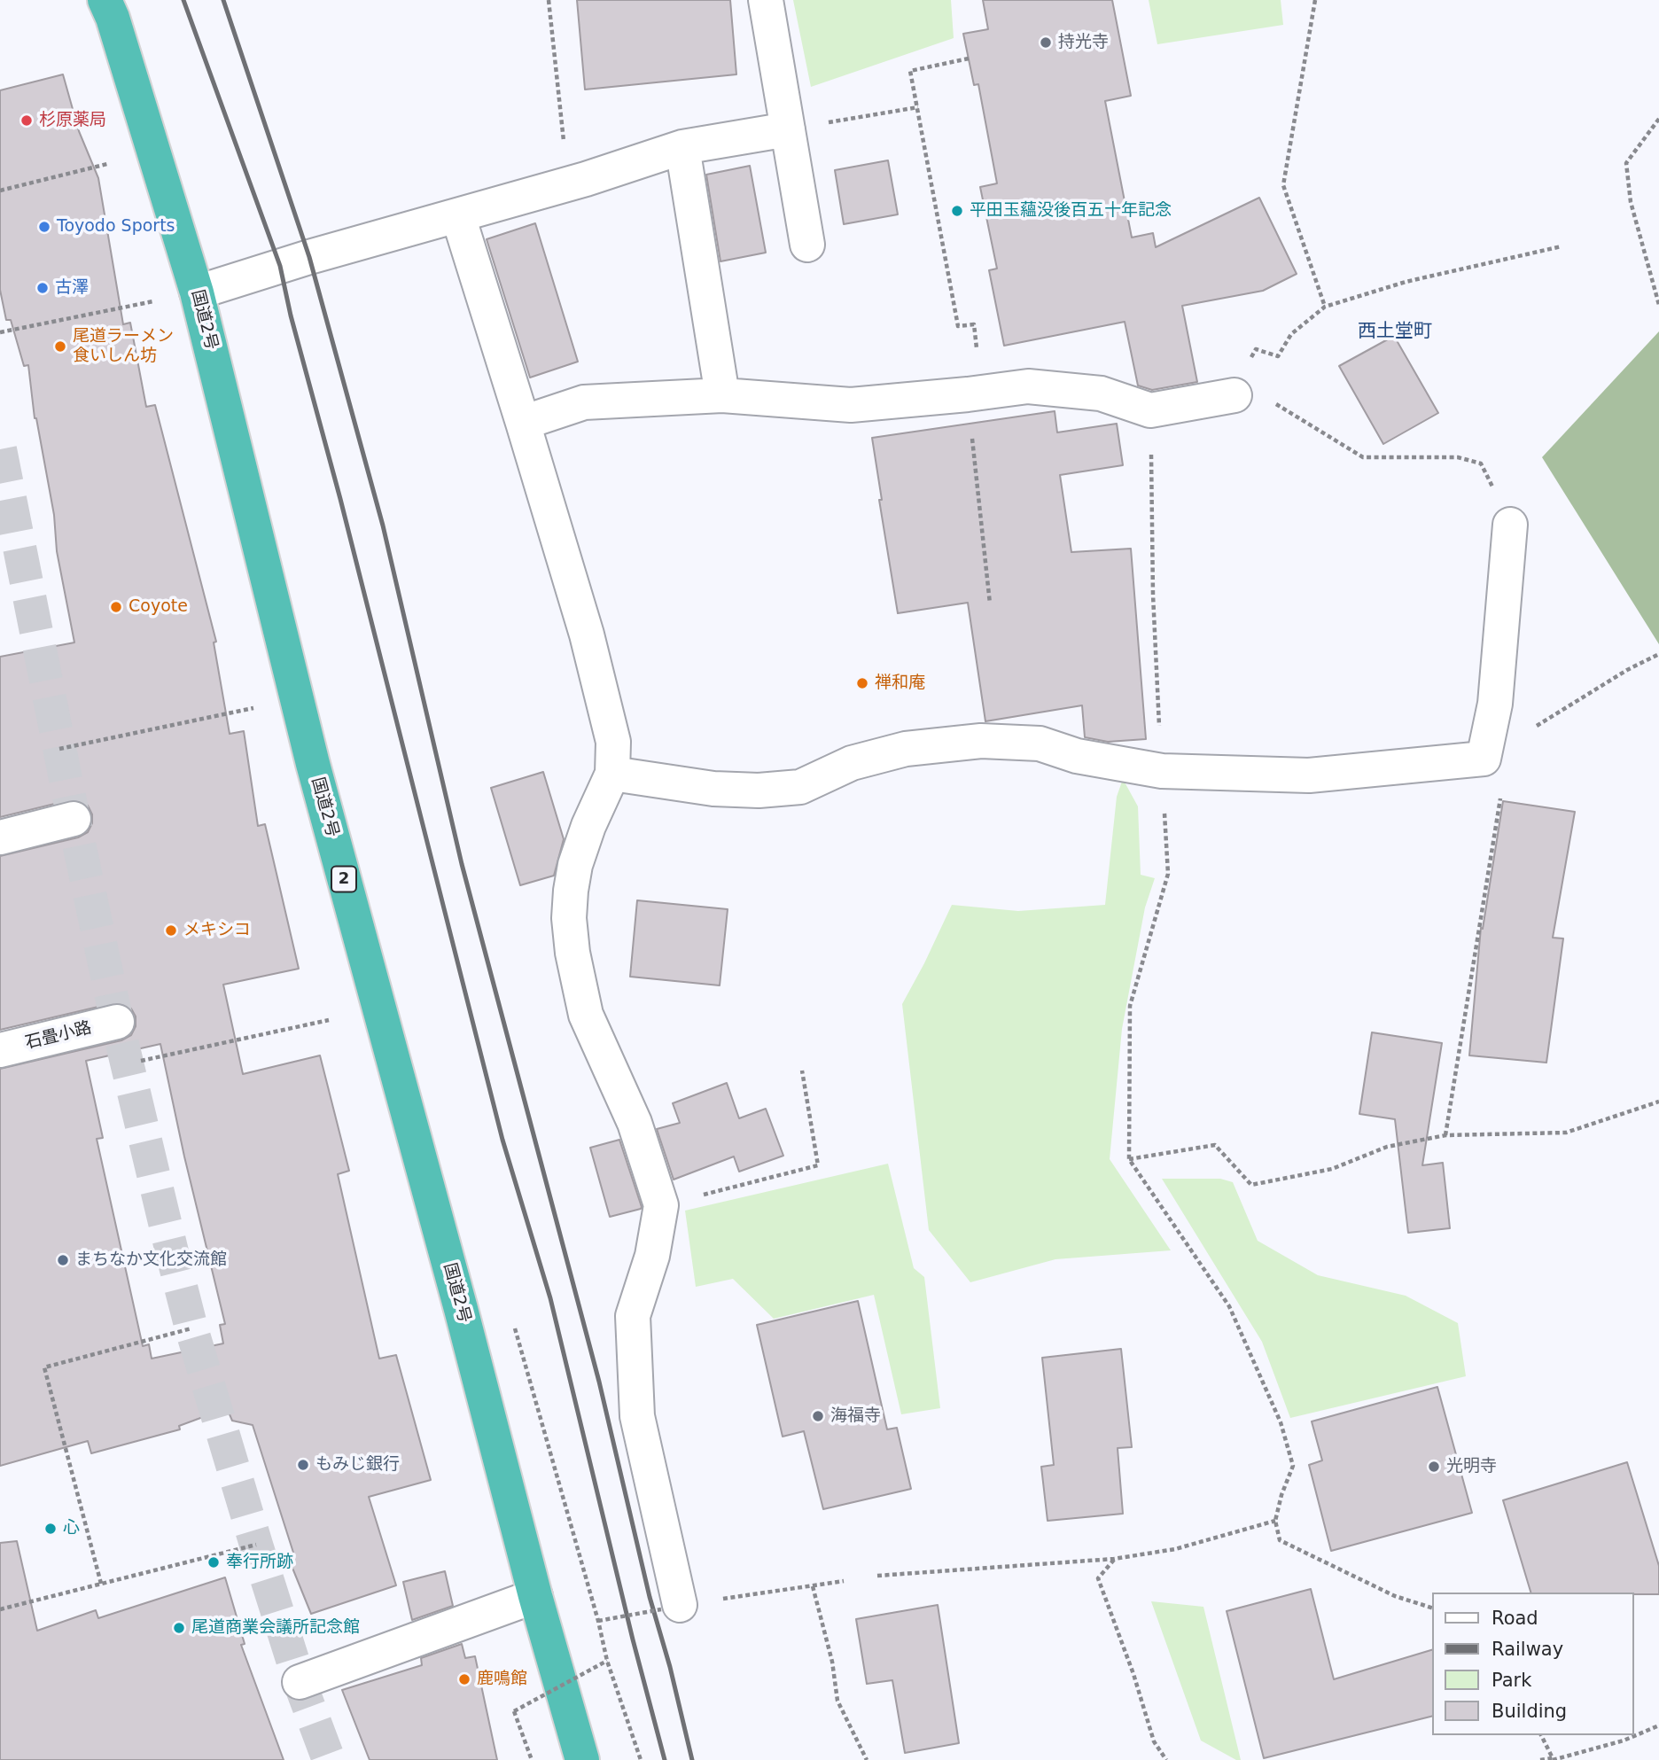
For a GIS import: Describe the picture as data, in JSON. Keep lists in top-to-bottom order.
{
  "streets": {
    "highway": ["国道2号", "2"],
    "street": ["石畳小路"]
  },
  "districts": ["西土堂町"],
  "places": [
    "持光寺",
    "杉原薬局",
    "平田玉蘊没後百五十年記念",
    "Toyodo Sports",
    "古澤",
    "尾道ラーメン 食いしん坊",
    "Coyote",
    "禅和庵",
    "メキシコ",
    "まちなか文化交流館",
    "海福寺",
    "もみじ銀行",
    "光明寺",
    "心",
    "奉行所跡",
    "尾道商業会議所記念館",
    "鹿鳴館"
  ],
  "legend": [
    "Road",
    "Railway",
    "Park",
    "Building"
  ]
}
